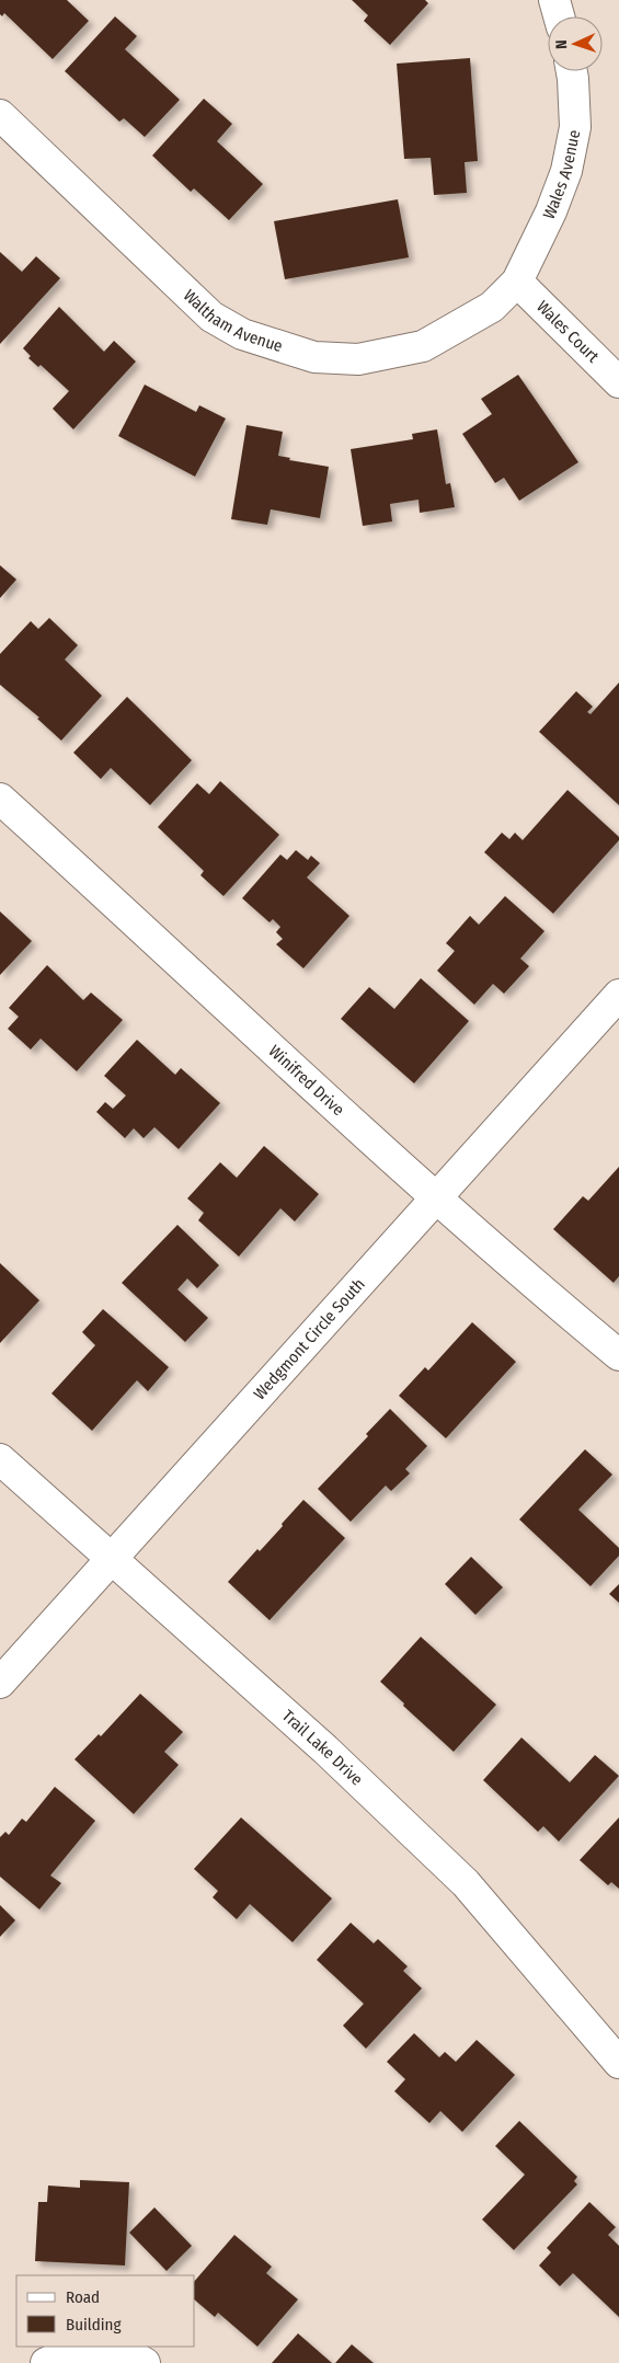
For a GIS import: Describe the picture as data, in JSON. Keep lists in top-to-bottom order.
{
  "streets": {
    "street": [
      "Wales Avenue",
      "Waltham Avenue",
      "Wales Court",
      "Winifred Drive",
      "Wedgmont Circle South",
      "Trail Lake Drive"
    ]
  },
  "crossings": [
    ["Wales Avenue", "Waltham Avenue"],
    ["Wales Avenue", "Wales Court"],
    ["Waltham Avenue", "Wales Court"],
    ["Winifred Drive", "Wedgmont Circle South"],
    ["Wedgmont Circle South", "Trail Lake Drive"]
  ],
  "legend": ["Road", "Building"],
  "north": "left"
}
